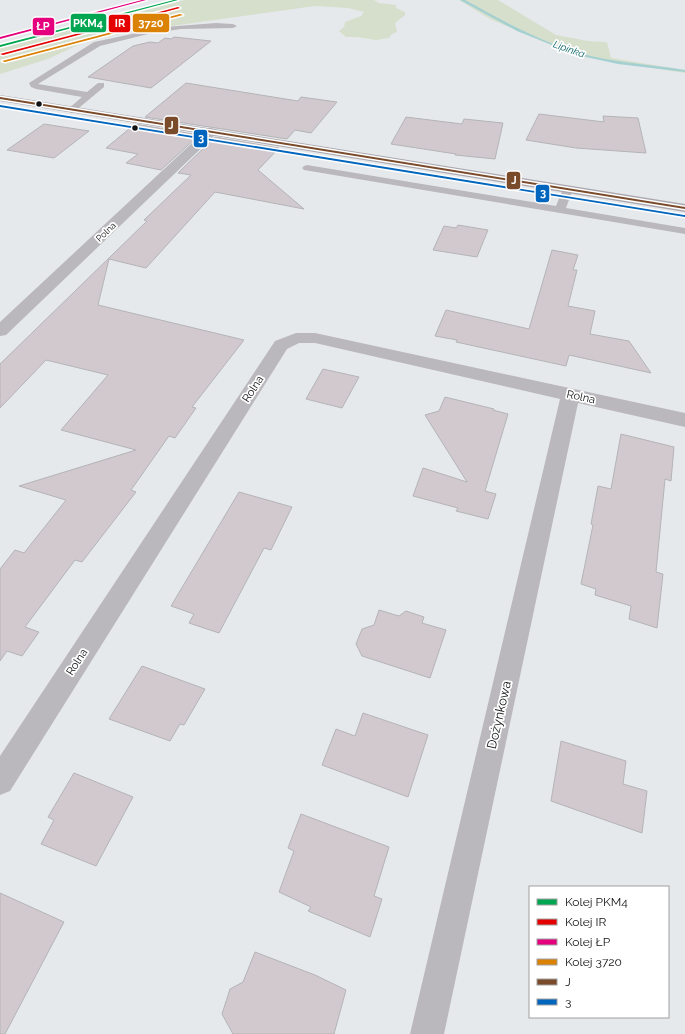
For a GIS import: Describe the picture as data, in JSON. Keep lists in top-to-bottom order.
{
  "streets": {
    "street": ["Polna", "Rolna", "Dożynkowa"]
  },
  "crossings": [
    ["Rolna", "Dożynkowa"]
  ],
  "water": ["Lipinka"],
  "lines": [
    "rail line PKM4",
    "rail line ŁP",
    "rail line IR",
    "rail line 3720",
    "transit line J",
    "transit line 3"
  ],
  "legend": [
    "Kolej PKM4",
    "Kolej IR",
    "Kolej ŁP",
    "Kolej 3720",
    "J",
    "3"
  ]
}
